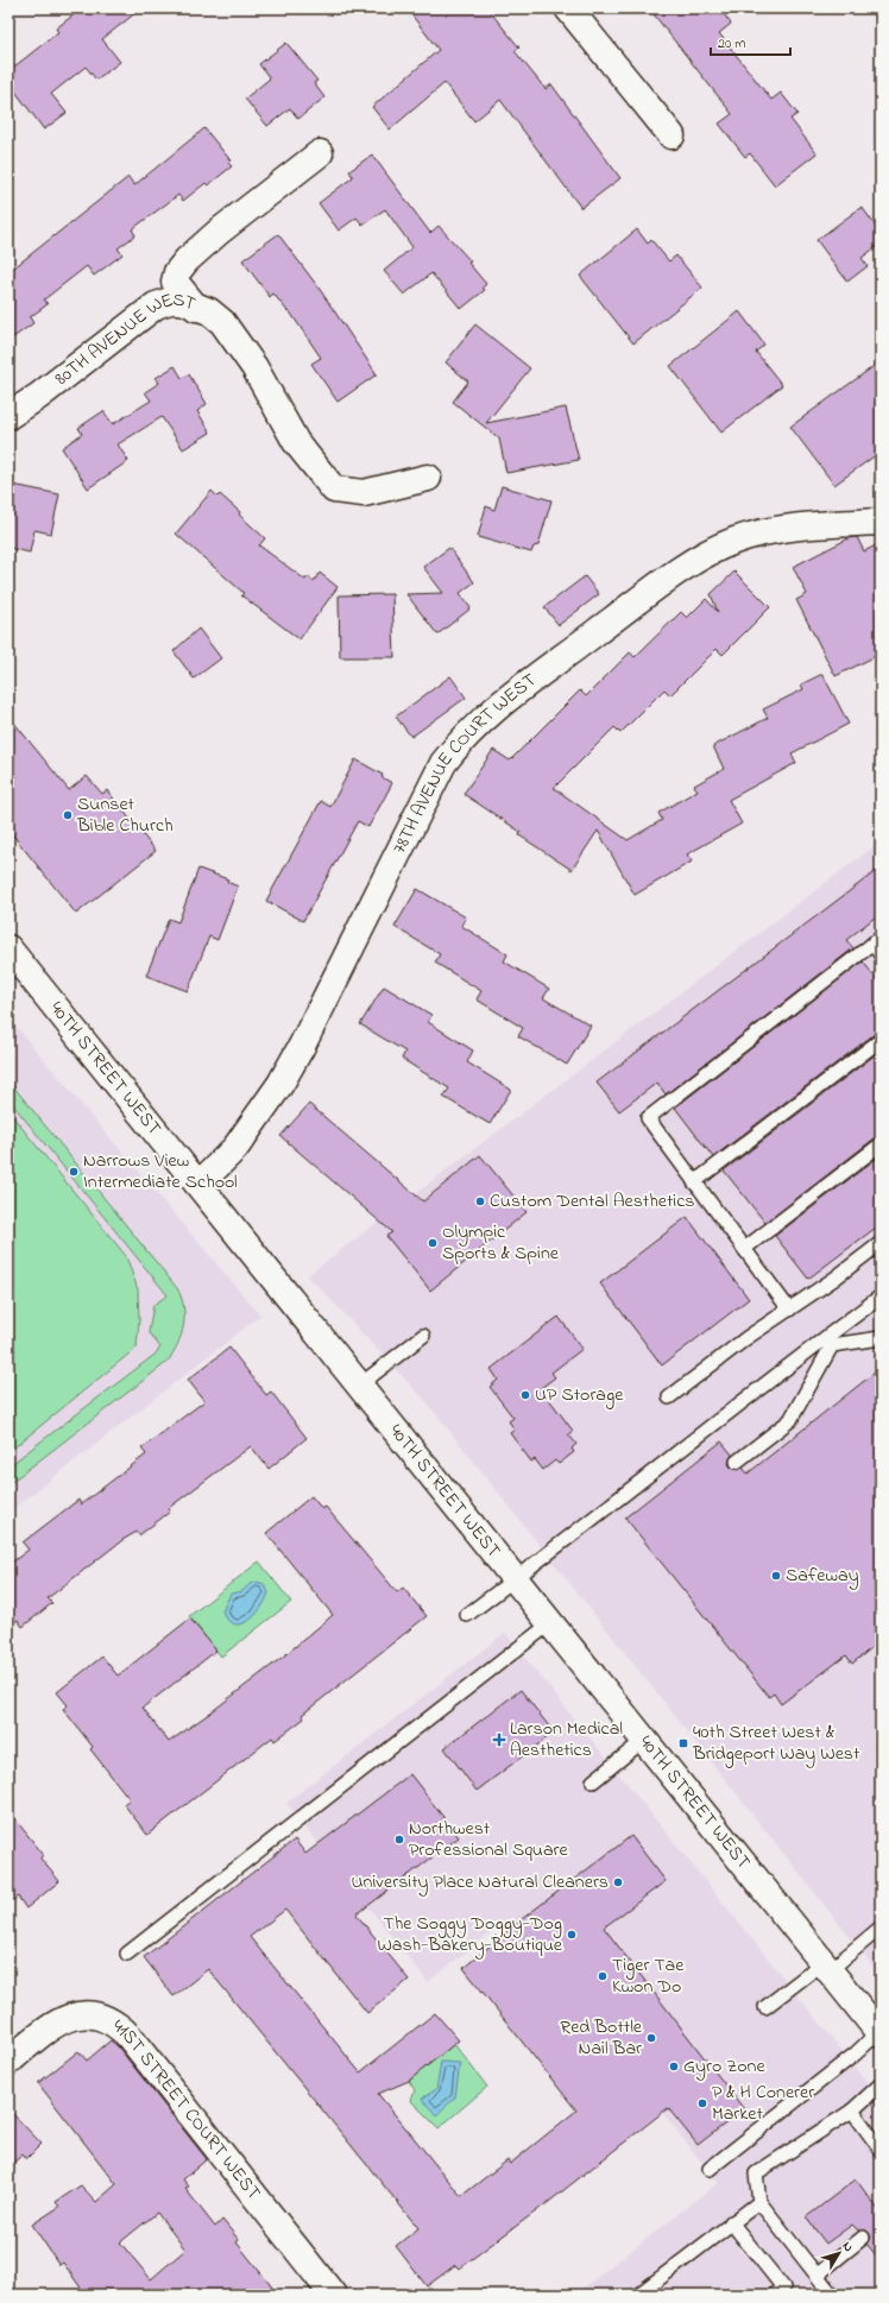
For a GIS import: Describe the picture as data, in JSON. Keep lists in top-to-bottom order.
{
  "streets": {
    "street": [
      "80TH AVENUE WEST",
      "78TH AVENUE COURT WEST",
      "40TH STREET WEST",
      "41ST STREET COURT WEST"
    ]
  },
  "crossings": [
    ["78TH AVENUE COURT WEST", "40TH STREET WEST"]
  ],
  "places": {
    "other": [
      "Sunset Bible Church",
      "Narrows View Intermediate School",
      "Custom Dental Aesthetics",
      "Olympic Sports & Spine",
      "UP Storage",
      "Safeway",
      "Northwest Professional Square",
      "University Place Natural Cleaners",
      "The Soggy Doggy-Dog Wash-Bakery-Boutique",
      "Tiger Tae Kwon Do",
      "Red Bottle Nail Bar",
      "Gyro Zone",
      "P & H Conerer Market"
    ],
    "health": ["Larson Medical Aesthetics"],
    "transit": ["40th Street West & Bridgeport Way West"]
  },
  "scale_bar": "20 m",
  "north": "top right"
}
